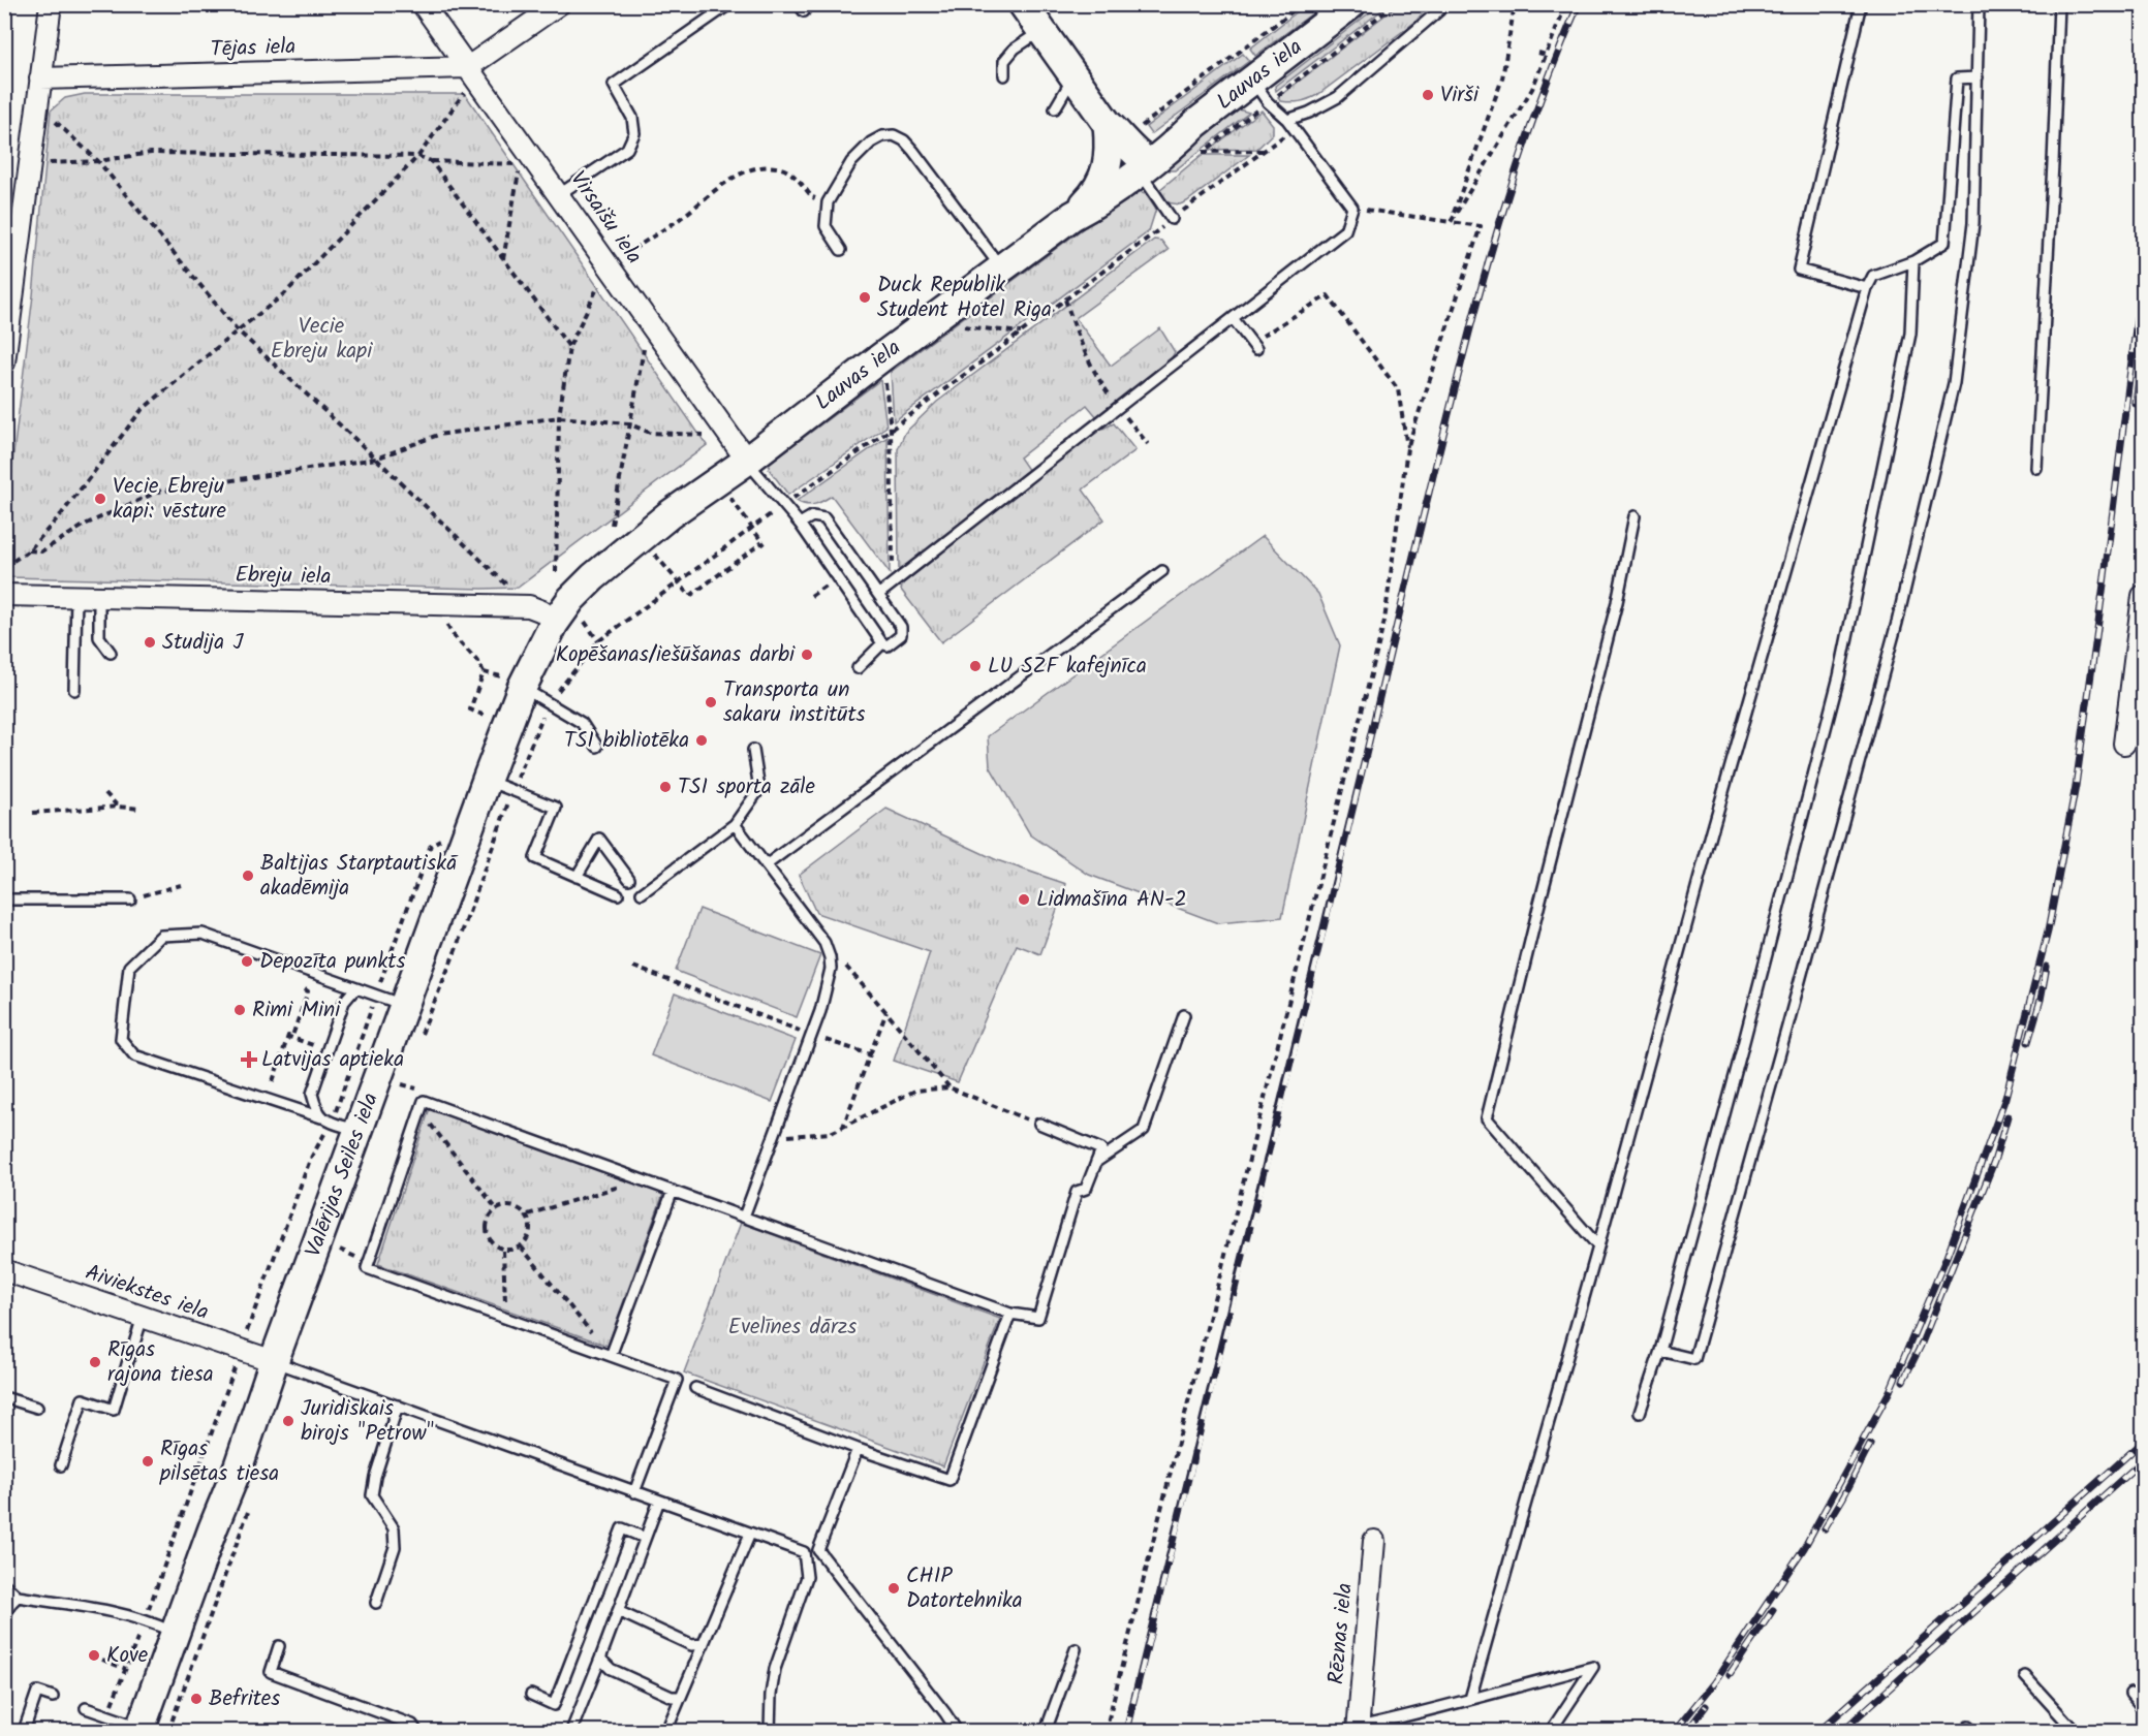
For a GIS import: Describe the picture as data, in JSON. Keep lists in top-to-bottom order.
{
  "streets": {
    "street": [
      "Tējas iela",
      "Lauvas iela",
      "Virsaišu iela",
      "Ebreju iela",
      "Valērijas Seiles iela",
      "Aiviekstes iela",
      "Rēznas iela"
    ]
  },
  "crossings": [
    ["Tējas iela", "Virsaišu iela"],
    ["Lauvas iela", "Virsaišu iela"],
    ["Lauvas iela", "Ebreju iela"],
    ["Lauvas iela", "Valērijas Seiles iela"],
    ["Ebreju iela", "Valērijas Seiles iela"],
    ["Valērijas Seiles iela", "Aiviekstes iela"]
  ],
  "parks": ["Vecie Ebreju kapi", "Evelīnes dārzs"],
  "places": {
    "other": [
      "Virši",
      "Duck Republik Student Hotel Riga",
      "Vecie Ebreju kapi: vēsture",
      "Studija J",
      "Kopēšanas/iešūšanas darbi",
      "LU SZF kafejnīca",
      "Transporta un sakaru institūts",
      "TSI bibliotēka",
      "TSI sporta zāle",
      "Baltijas Starptautiskā akadēmija",
      "Lidmašīna AN-2",
      "Depozīta punkts",
      "Rimi Mini",
      "Rīgas rajona tiesa",
      "Juridiskais birojs \"Petrow\"",
      "Rīgas pilsētas tiesa",
      "CHIP Datortehnika",
      "Kove",
      "Befrites"
    ],
    "health": ["Latvijas aptieka"]
  }
}
